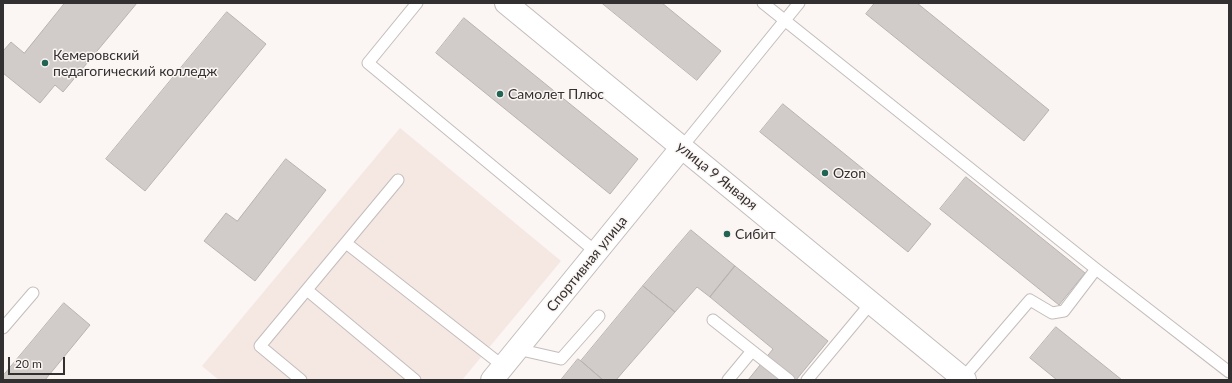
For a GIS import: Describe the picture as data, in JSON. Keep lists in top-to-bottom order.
{
  "streets": {
    "street": ["улица 9 Января", "Спортивная улица"]
  },
  "crossings": [
    ["улица 9 Января", "Спортивная улица"]
  ],
  "places": [
    "Кемеровский педагогический колледж",
    "Самолет Плюс",
    "Ozon",
    "Сибит"
  ],
  "scale_bar": "20 m"
}
